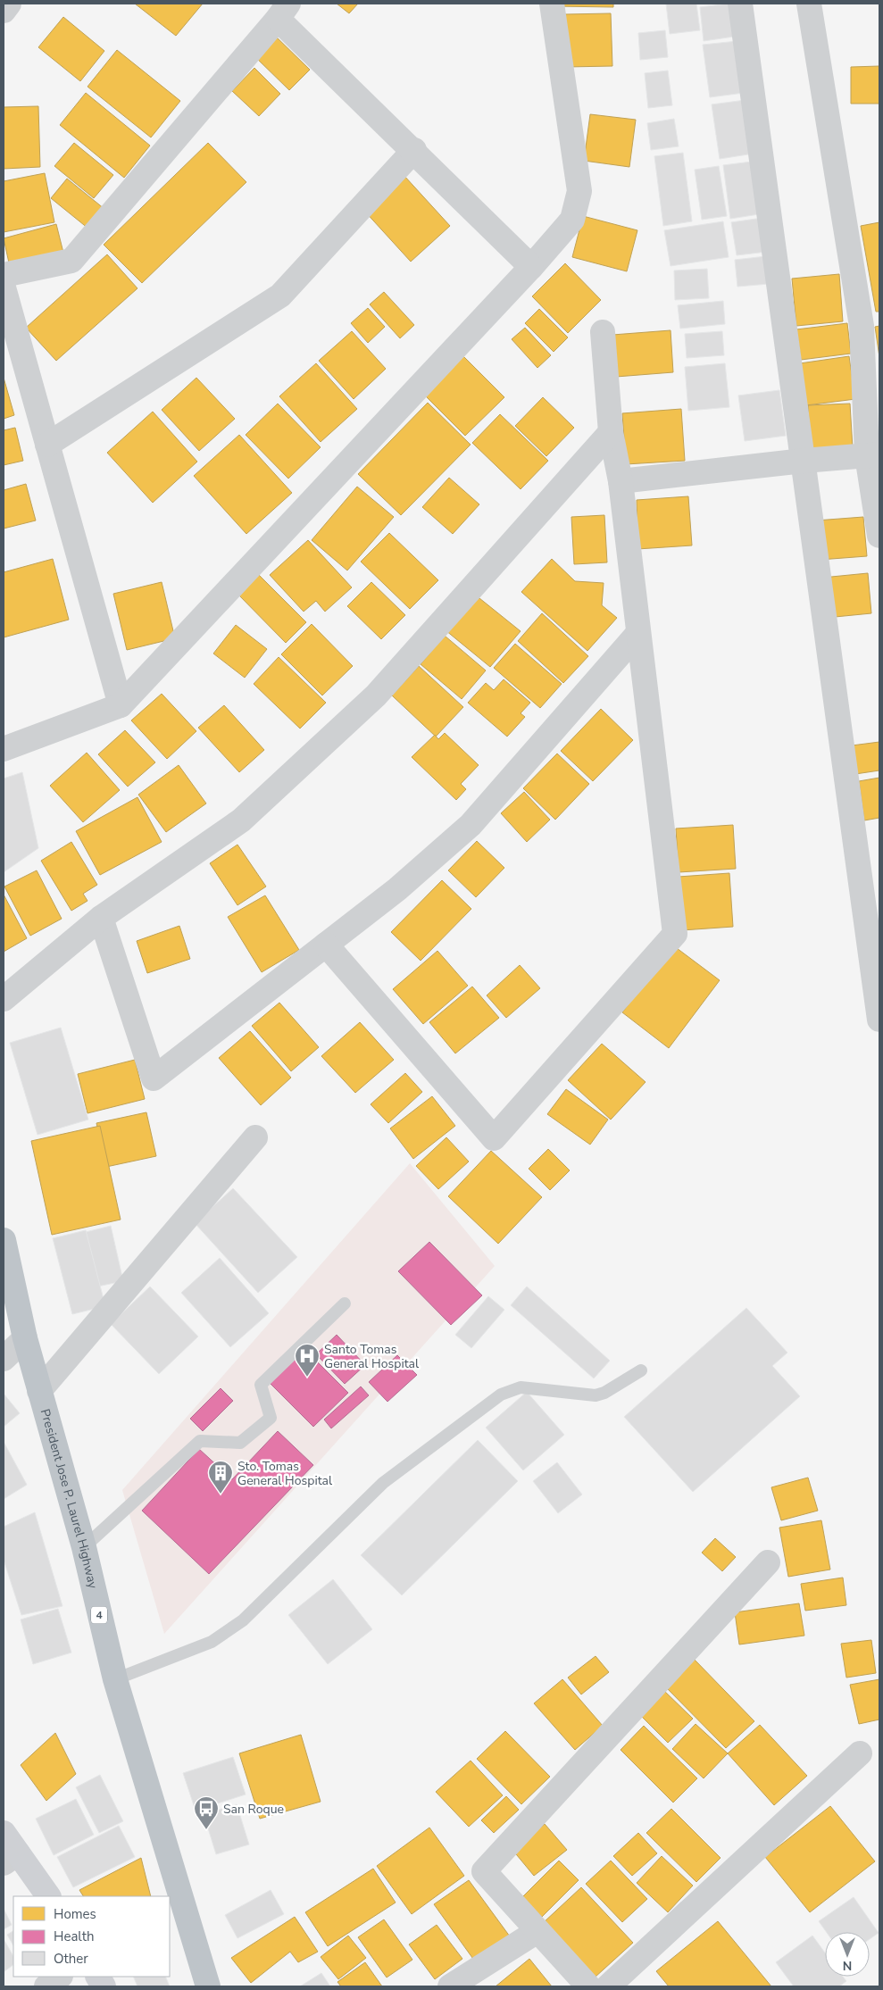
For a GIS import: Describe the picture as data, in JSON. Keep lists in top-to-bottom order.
{
  "streets": {
    "highway": ["President Jose P. Laurel Highway", "4"]
  },
  "places": {
    "hospital": ["Santo Tomas General Hospital"],
    "building": ["Sto. Tomas General Hospital"],
    "bus stop": ["San Roque"]
  },
  "legend": ["Homes", "Health", "Other"],
  "north": "bottom"
}
